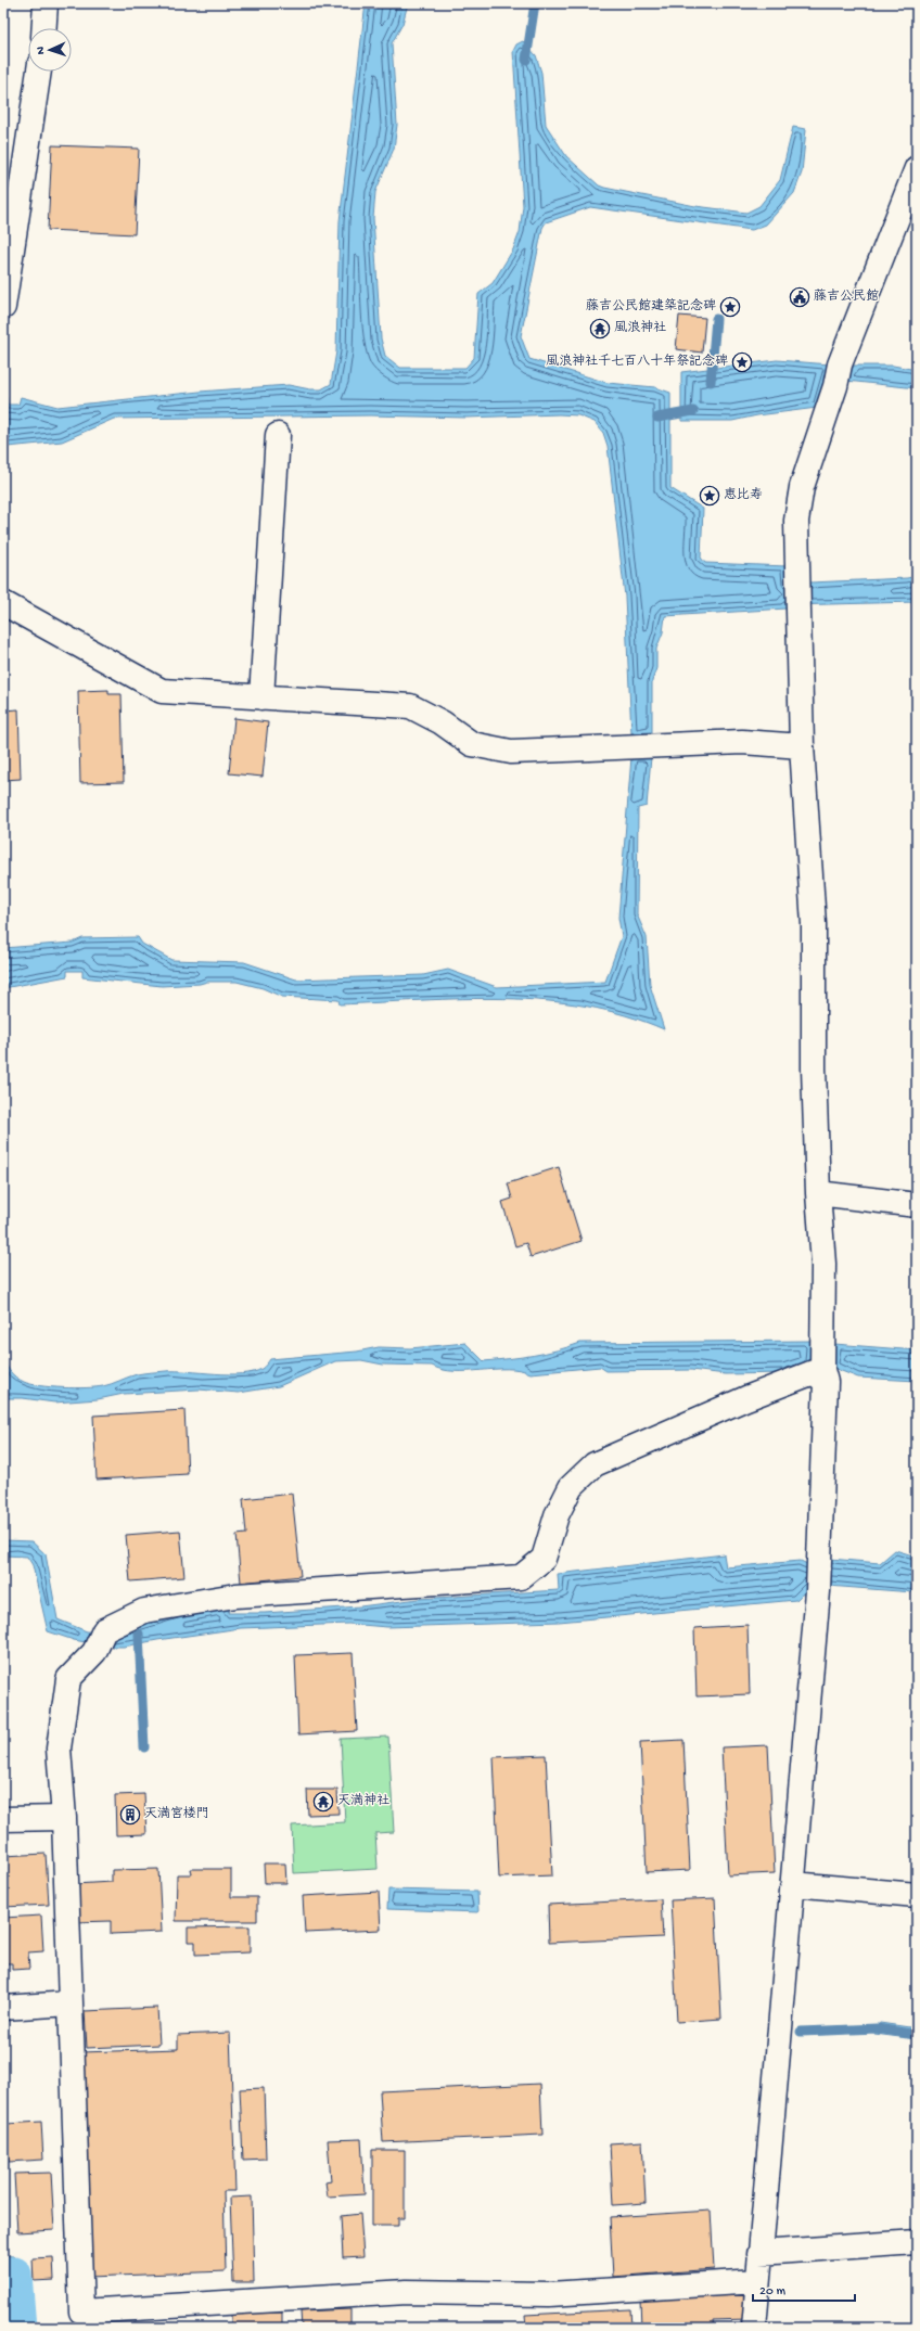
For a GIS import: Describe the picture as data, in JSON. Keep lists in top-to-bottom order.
{
  "places": {
    "public building": ["藤吉公民館"],
    "place": ["藤吉公民館建築記念碑", "風浪神社千七百八十年祭記念碑", "恵比寿"],
    "temple": ["風浪神社", "天満神社"],
    "building": ["天満宮楼門"]
  },
  "scale_bar": "20 m",
  "north": "left"
}
